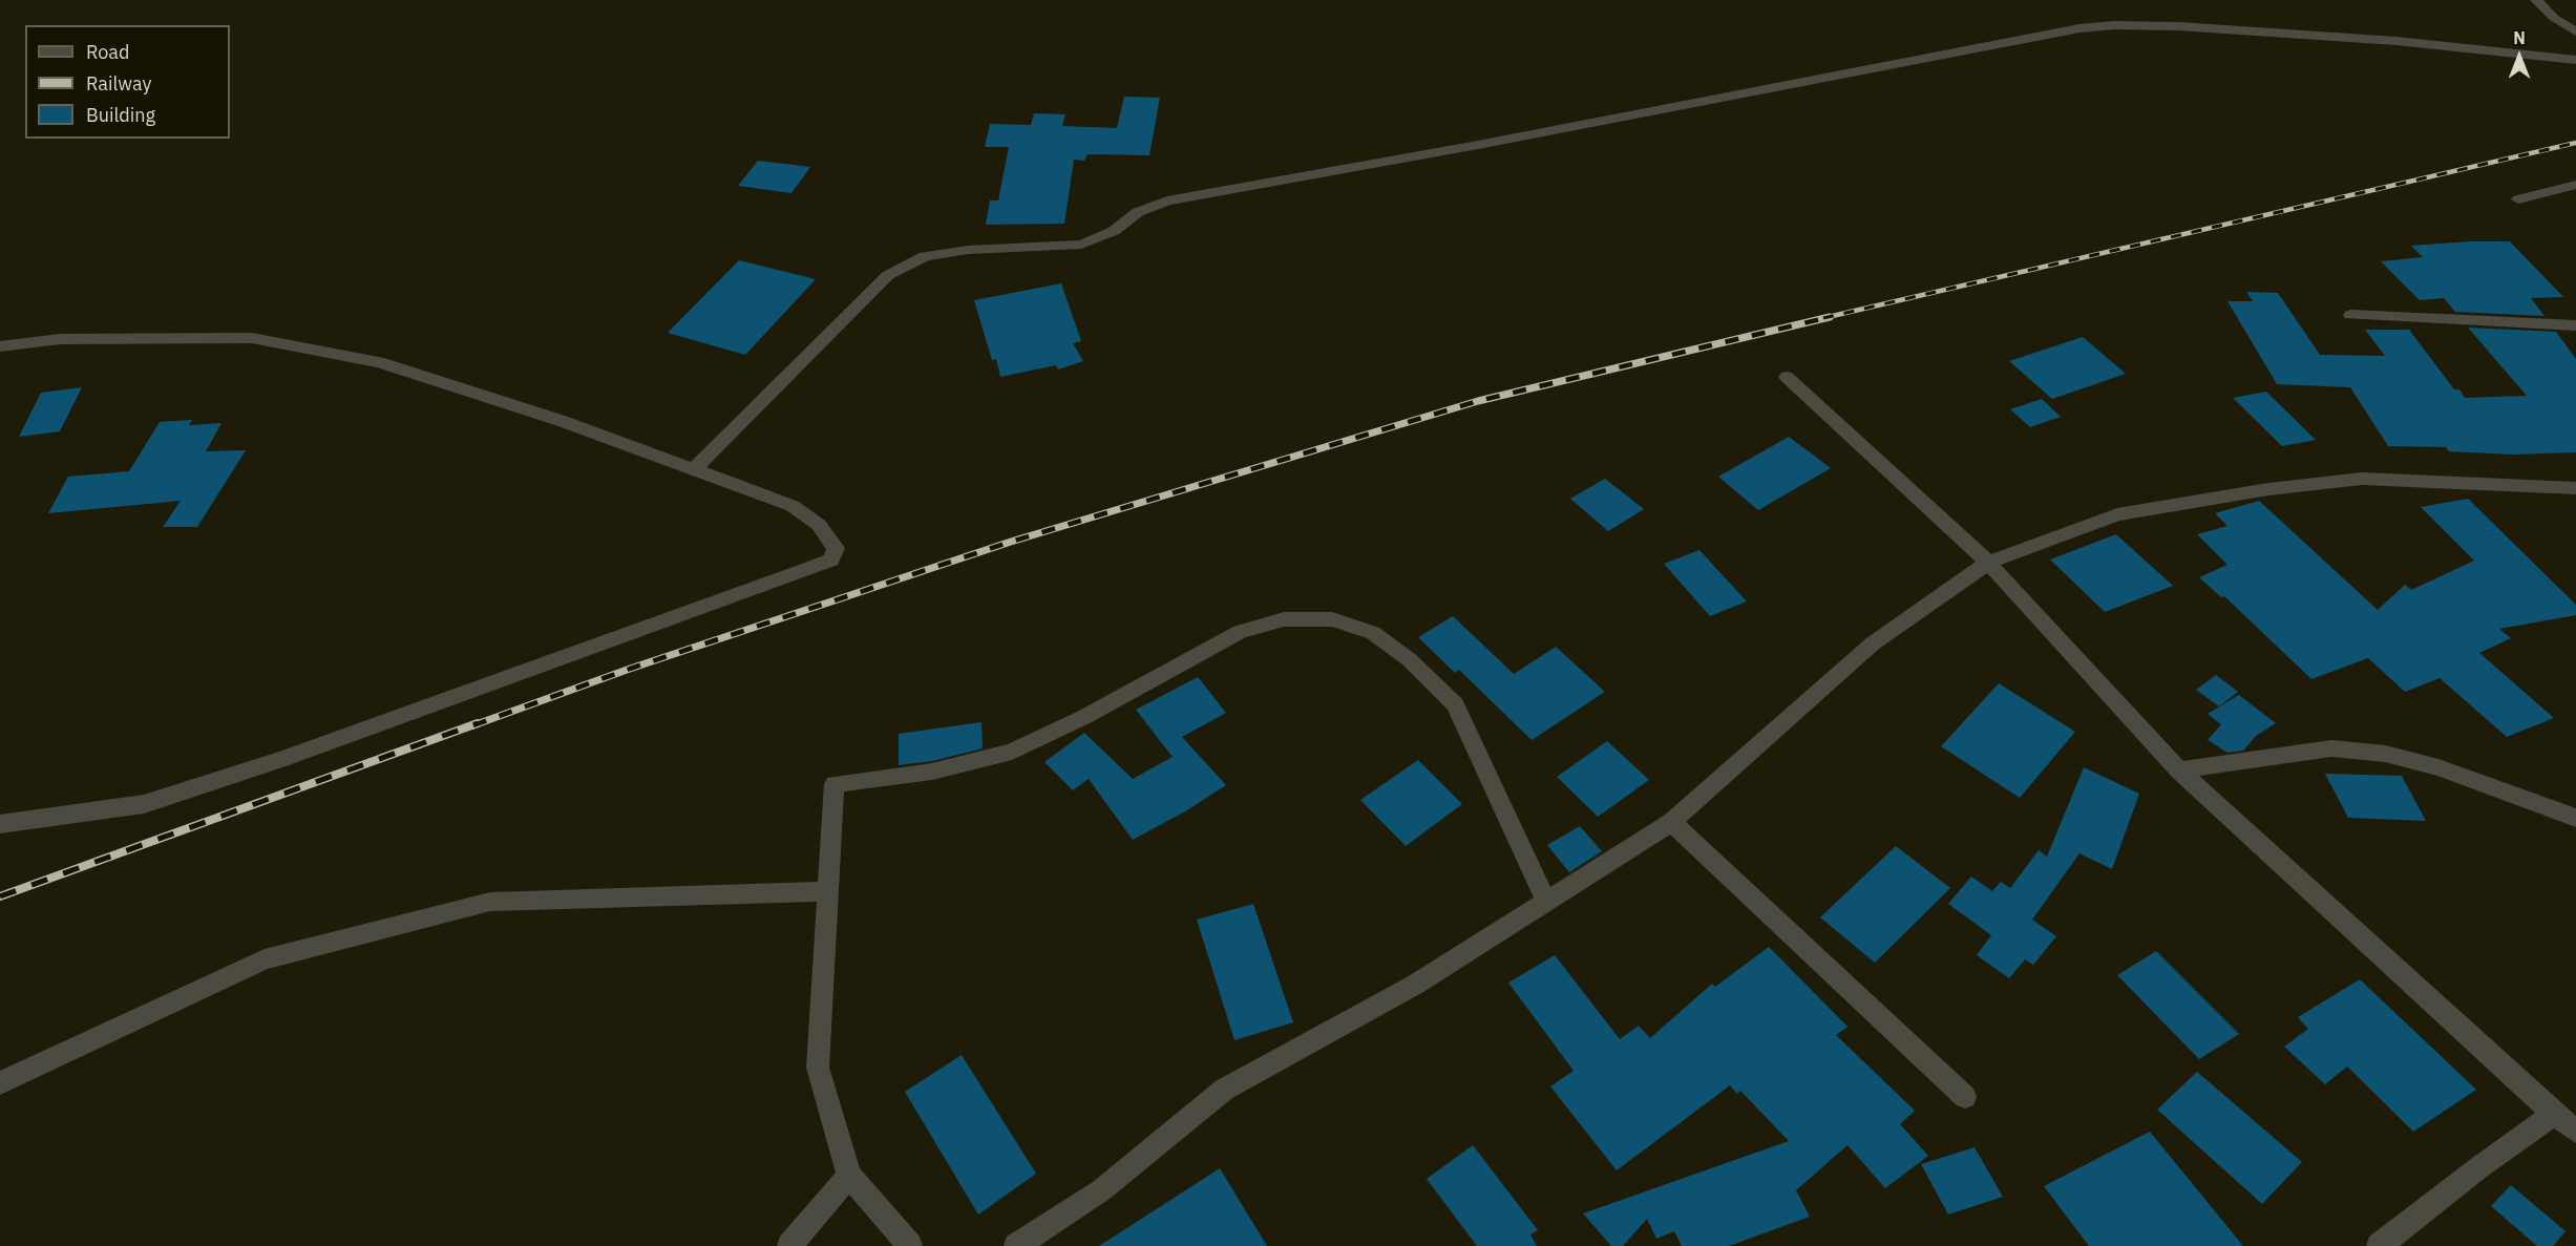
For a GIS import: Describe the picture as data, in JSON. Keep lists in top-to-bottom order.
{
  "legend": ["Road", "Railway", "Building"],
  "north": "top"
}
